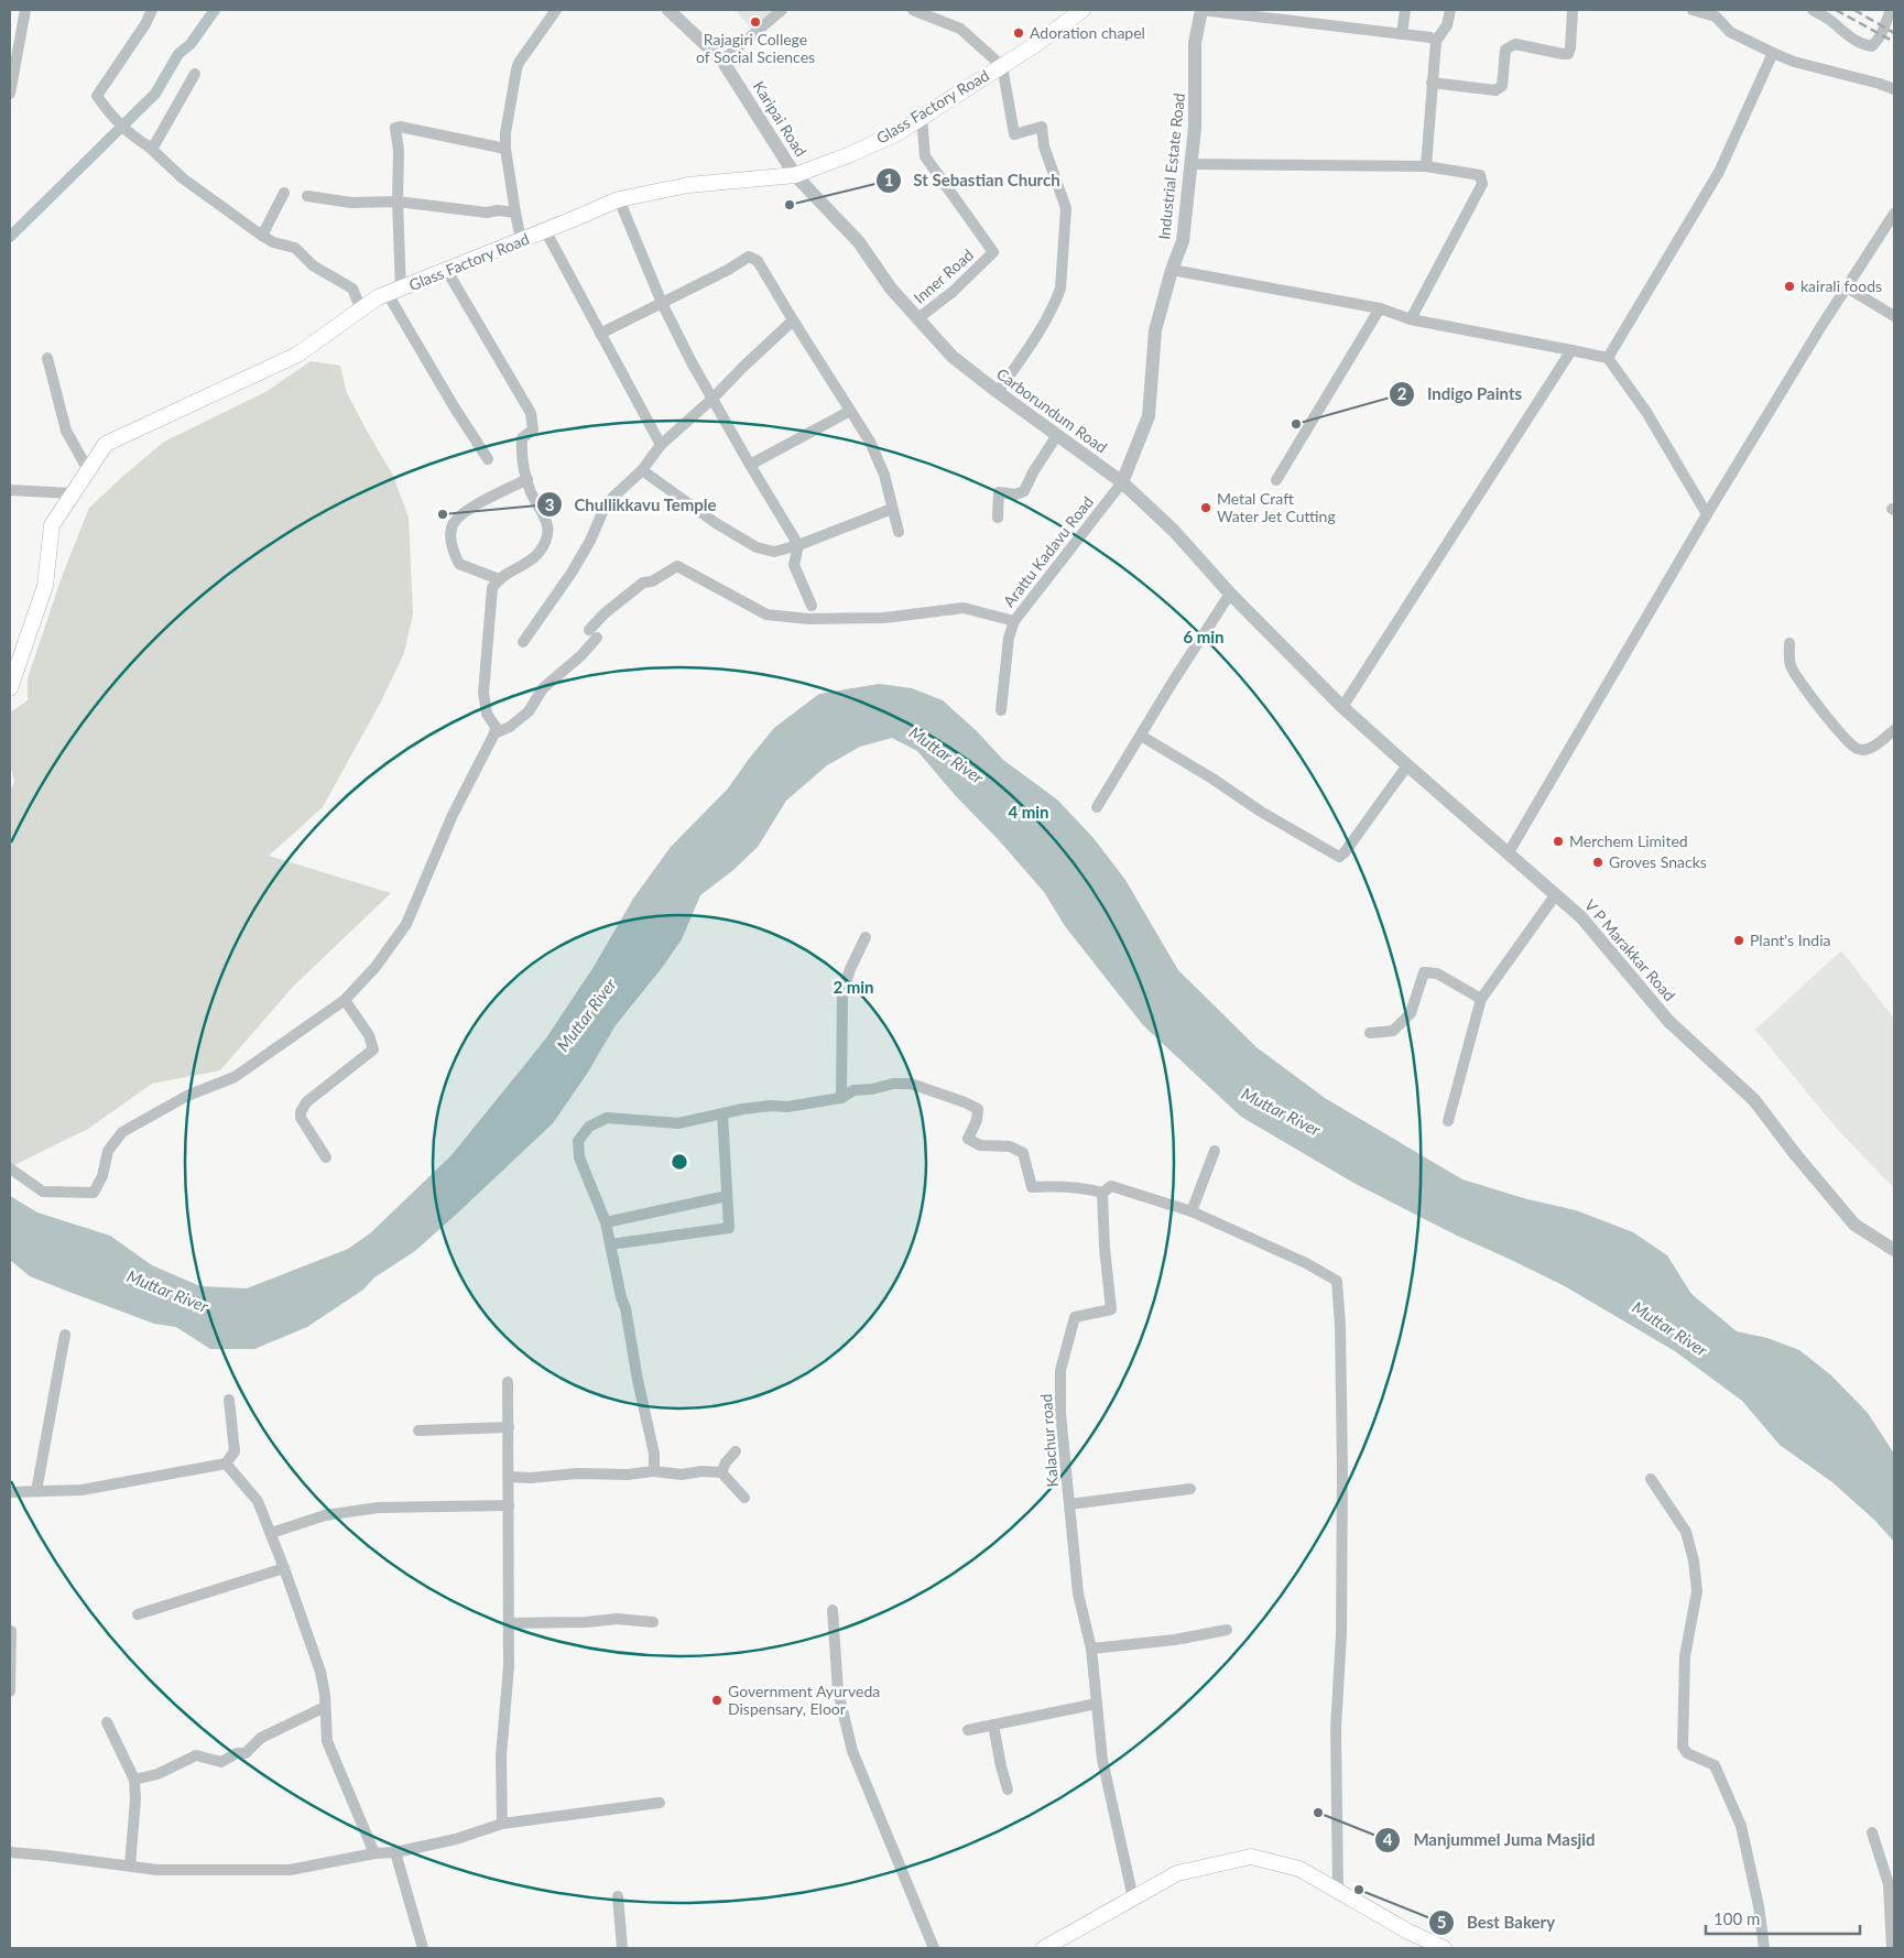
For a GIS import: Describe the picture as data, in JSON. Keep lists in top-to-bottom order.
{
  "streets": {
    "main road": ["Glass Factory Road"],
    "street": [
      "Karipai Road",
      "Industrial Estate Road",
      "Inner Road",
      "Carborundum Road",
      "Arattu Kadavu Road",
      "V P Marakkar Road",
      "Kalachur road"
    ]
  },
  "crossings": [
    ["Glass Factory Road", "Karipai Road"],
    ["Glass Factory Road", "Inner Road"],
    ["Glass Factory Road", "Carborundum Road"],
    ["Karipai Road", "Carborundum Road"],
    ["Industrial Estate Road", "Carborundum Road"],
    ["Industrial Estate Road", "Arattu Kadavu Road"],
    ["Inner Road", "Carborundum Road"],
    ["Carborundum Road", "Arattu Kadavu Road"],
    ["Carborundum Road", "V P Marakkar Road"]
  ],
  "water": ["Muttar River"],
  "places": [
    "Rajagiri College of Social Sciences",
    "Adoration chapel",
    "St Sebastian Church",
    "kairali foods",
    "Indigo Paints",
    "Metal Craft Water Jet Cutting",
    "Chullikkavu Temple",
    "Merchem Limited",
    "Groves Snacks",
    "Plant's India",
    "Government Ayurveda Dispensary, Eloor",
    "Manjummel Juma Masjid",
    "Best Bakery"
  ],
  "scale_bar": "100 m",
  "rings": ["6 min", "4 min", "2 min"]
}
